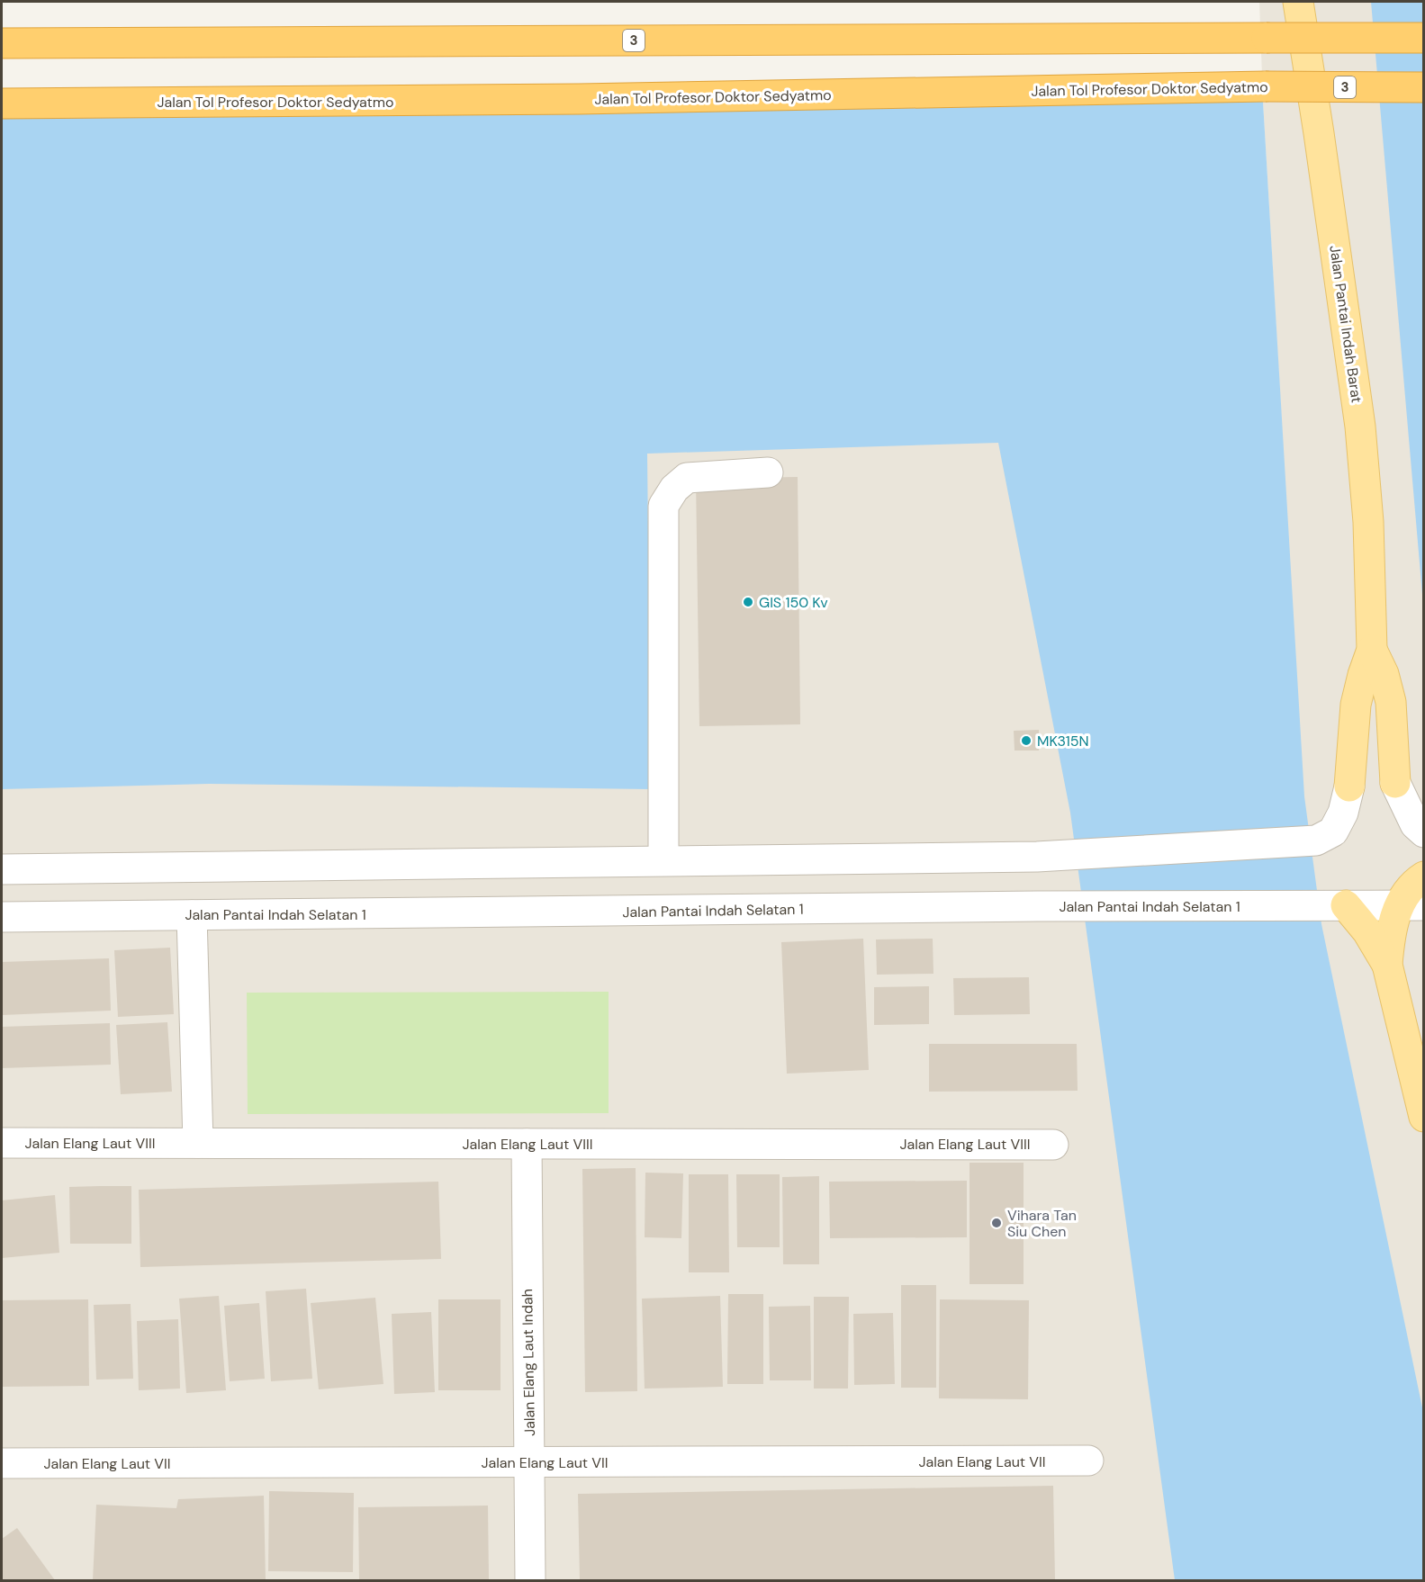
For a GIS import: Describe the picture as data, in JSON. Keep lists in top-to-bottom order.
{
  "streets": {
    "highway": ["3", "Jalan Tol Profesor Doktor Sedyatmo"],
    "main road": ["Jalan Pantai Indah Barat"],
    "street": [
      "Jalan Pantai Indah Selatan 1",
      "Jalan Elang Laut VIII",
      "Jalan Elang Laut Indah",
      "Jalan Elang Laut VII"
    ]
  },
  "crossings": [
    ["Jalan Elang Laut VIII", "Jalan Elang Laut Indah"],
    ["Jalan Elang Laut Indah", "Jalan Elang Laut VII"]
  ],
  "places": ["GIS 150 Kv", "MK315N", "Vihara Tan Siu Chen"]
}
